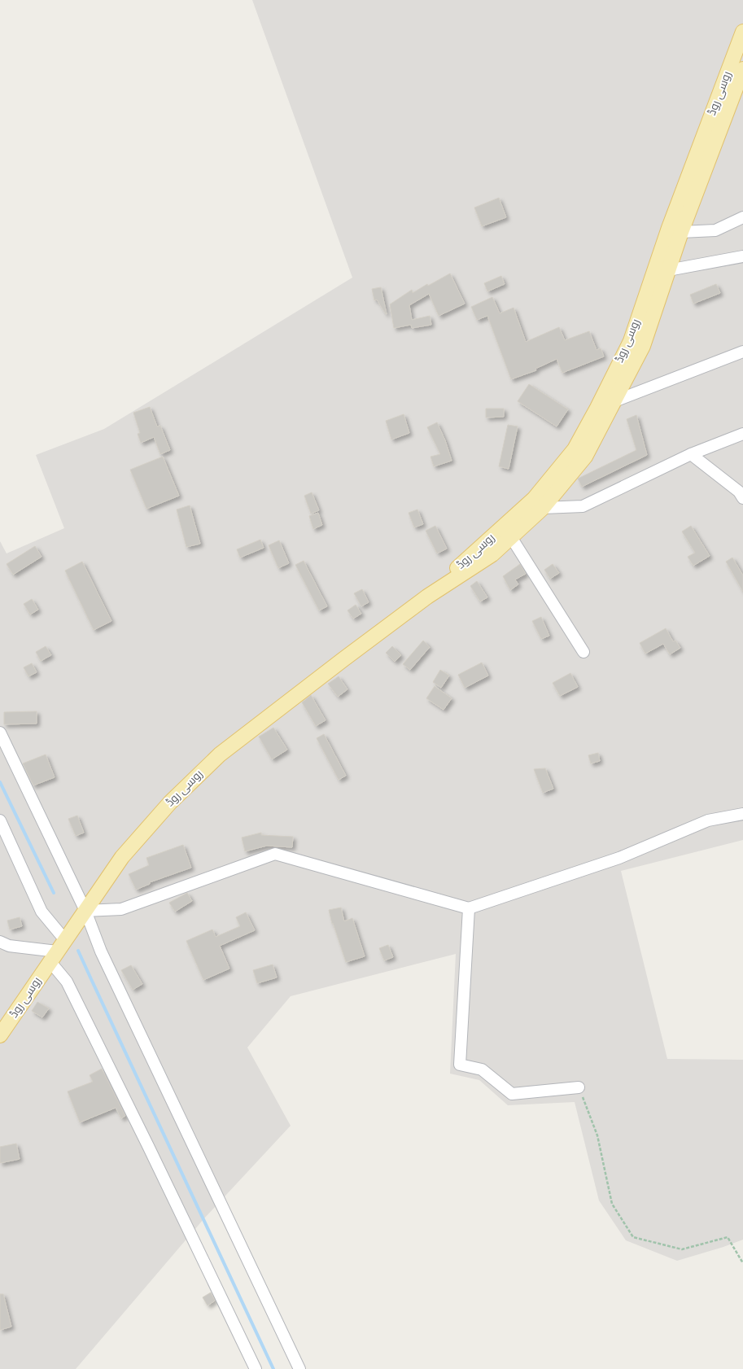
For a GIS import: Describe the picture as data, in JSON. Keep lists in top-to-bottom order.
{
  "streets": {
    "main road": ["روسی روڈ"]
  }
}
